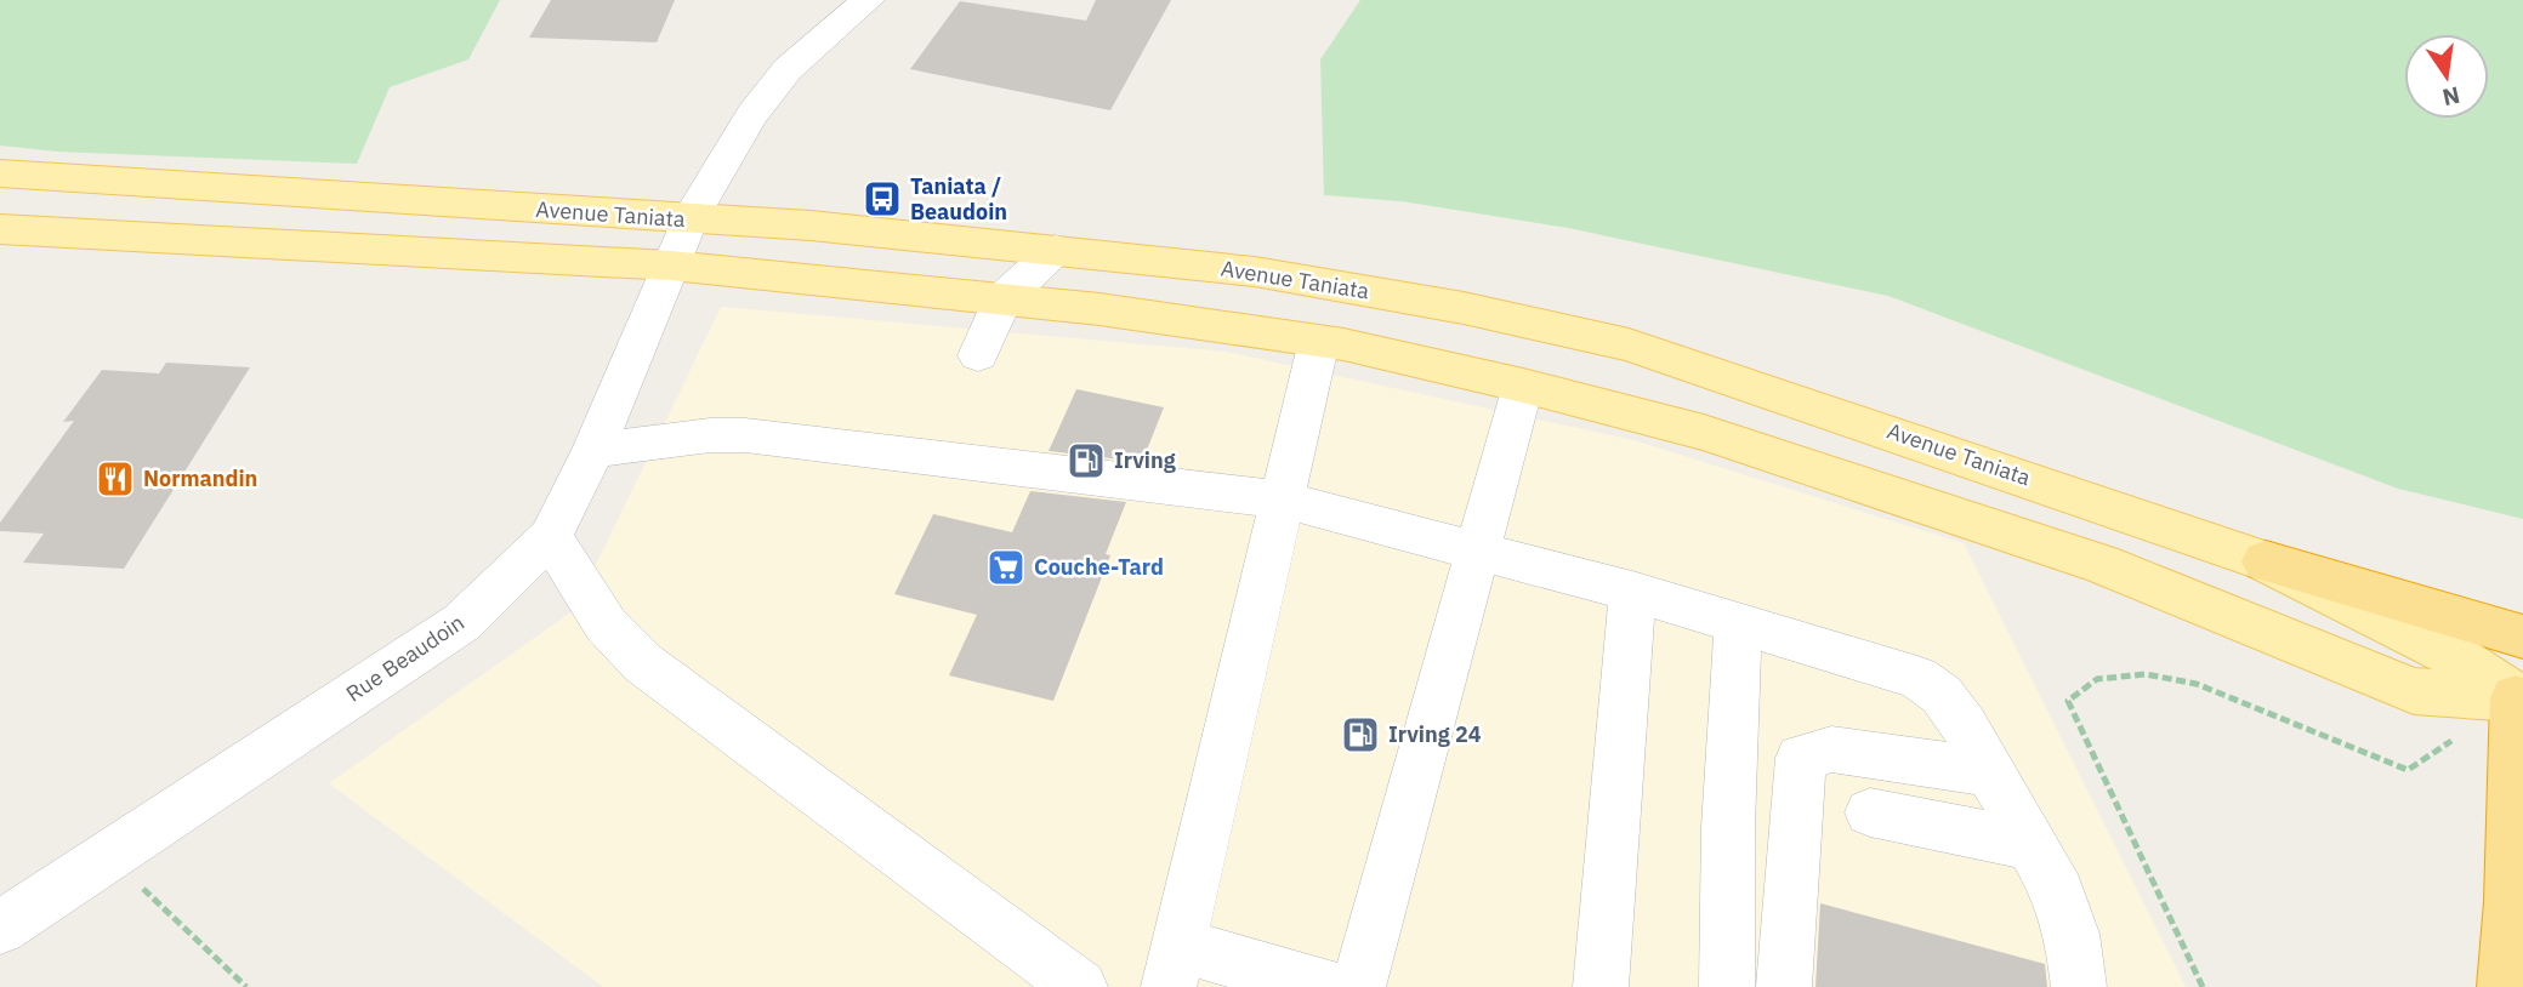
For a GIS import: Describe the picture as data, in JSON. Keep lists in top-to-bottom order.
{
  "streets": {
    "main road": ["Avenue Taniata"],
    "street": ["Rue Beaudoin"]
  },
  "crossings": [
    ["Avenue Taniata", "Rue Beaudoin"]
  ],
  "places": {
    "bus stop": ["Taniata / Beaudoin"],
    "fuel station": ["Irving", "Irving 24"],
    "restaurant": ["Normandin"],
    "supermarket": ["Couche-Tard"]
  },
  "north": "bottom"
}
